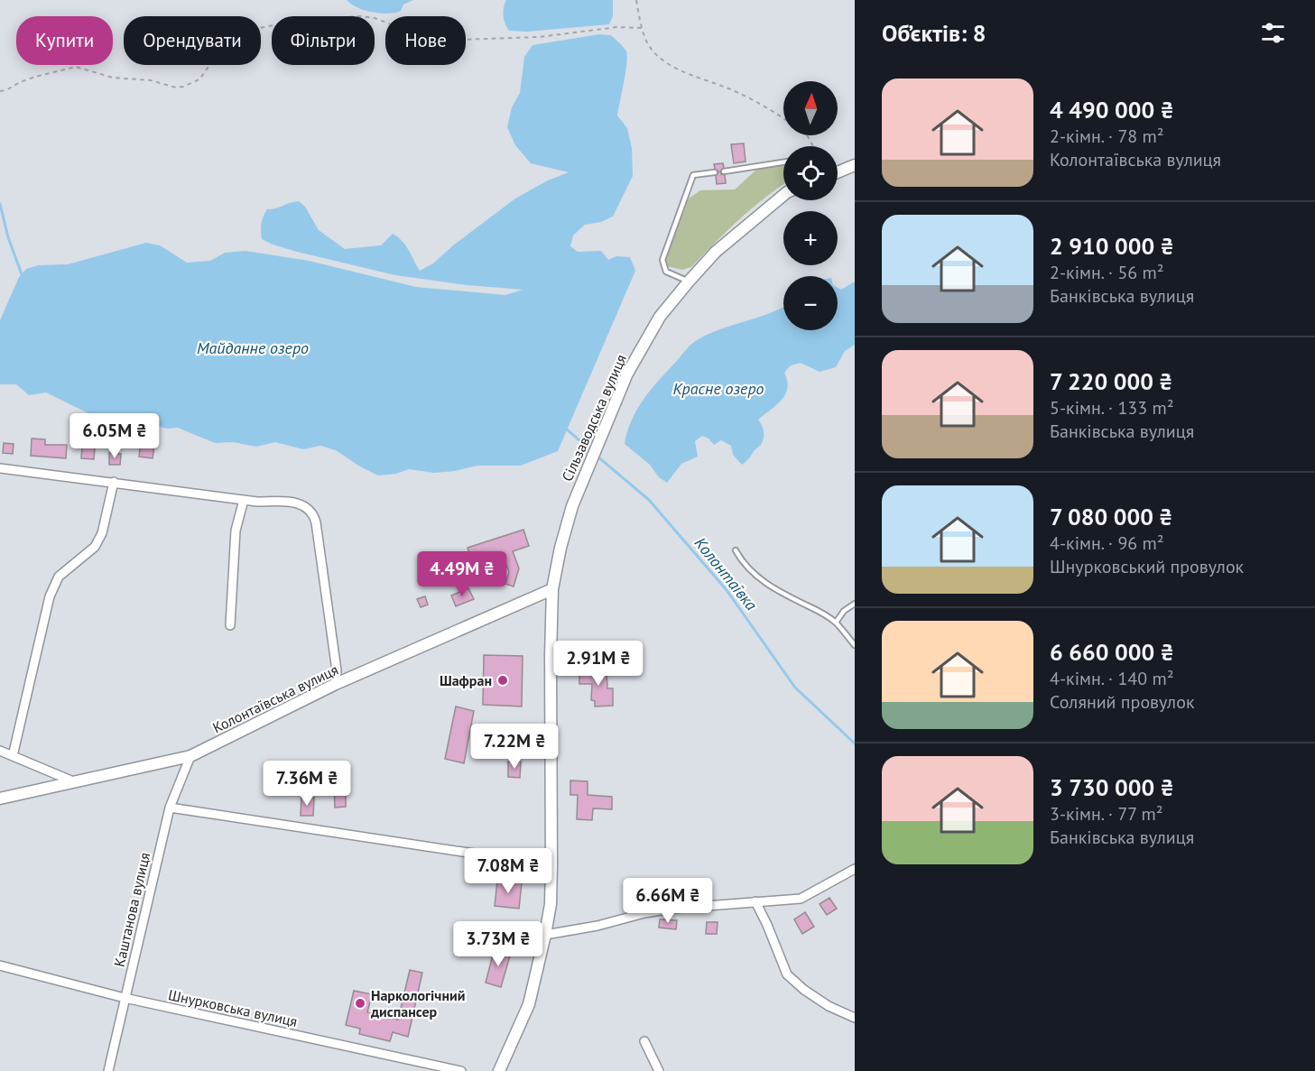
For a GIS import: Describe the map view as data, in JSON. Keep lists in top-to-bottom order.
{
  "streets": {
    "main road": ["Сільзаводська вулиця", "Колонтаївська вулиця"],
    "street": ["Каштанова вулиця", "Шнурковська вулиця"]
  },
  "crossings": [
    ["Сільзаводська вулиця", "Колонтаївська вулиця"],
    ["Колонтаївська вулиця", "Каштанова вулиця"],
    ["Каштанова вулиця", "Шнурковська вулиця"]
  ],
  "water": ["Майданне озеро", "Красне озеро", "Колонтаївка"],
  "places": ["Шафран", "Наркологічний диспансер"],
  "north": "top",
  "page": {
    "heading": "Об’єктів: 8",
    "chip": [
      "Купити",
      "Орендувати",
      "Фільтри",
      "Нове"
    ],
    "list": [
      {
        "name": "4 490 000 ₴",
        "note": "2-кімн. · 78 m² · Колонтаївська вулиця"
      },
      {
        "name": "2 910 000 ₴",
        "note": "2-кімн. · 56 m² · Банківська вулиця"
      },
      {
        "name": "7 220 000 ₴",
        "note": "5-кімн. · 133 m² · Банківська вулиця"
      },
      {
        "name": "7 080 000 ₴",
        "note": "4-кімн. · 96 m² · Шнурковський провулок"
      },
      {
        "name": "6 660 000 ₴",
        "note": "4-кімн. · 140 m² · Соляний провулок"
      },
      {
        "name": "3 730 000 ₴",
        "note": "3-кімн. · 77 m² · Банківська вулиця"
      }
    ],
    "map_buttons": ["+", "−"],
    "price": [
      "6.05M ₴",
      "4.49M ₴",
      "2.91M ₴",
      "7.22M ₴",
      "7.36M ₴",
      "7.08M ₴",
      "6.66M ₴",
      "3.73M ₴"
    ]
  }
}
